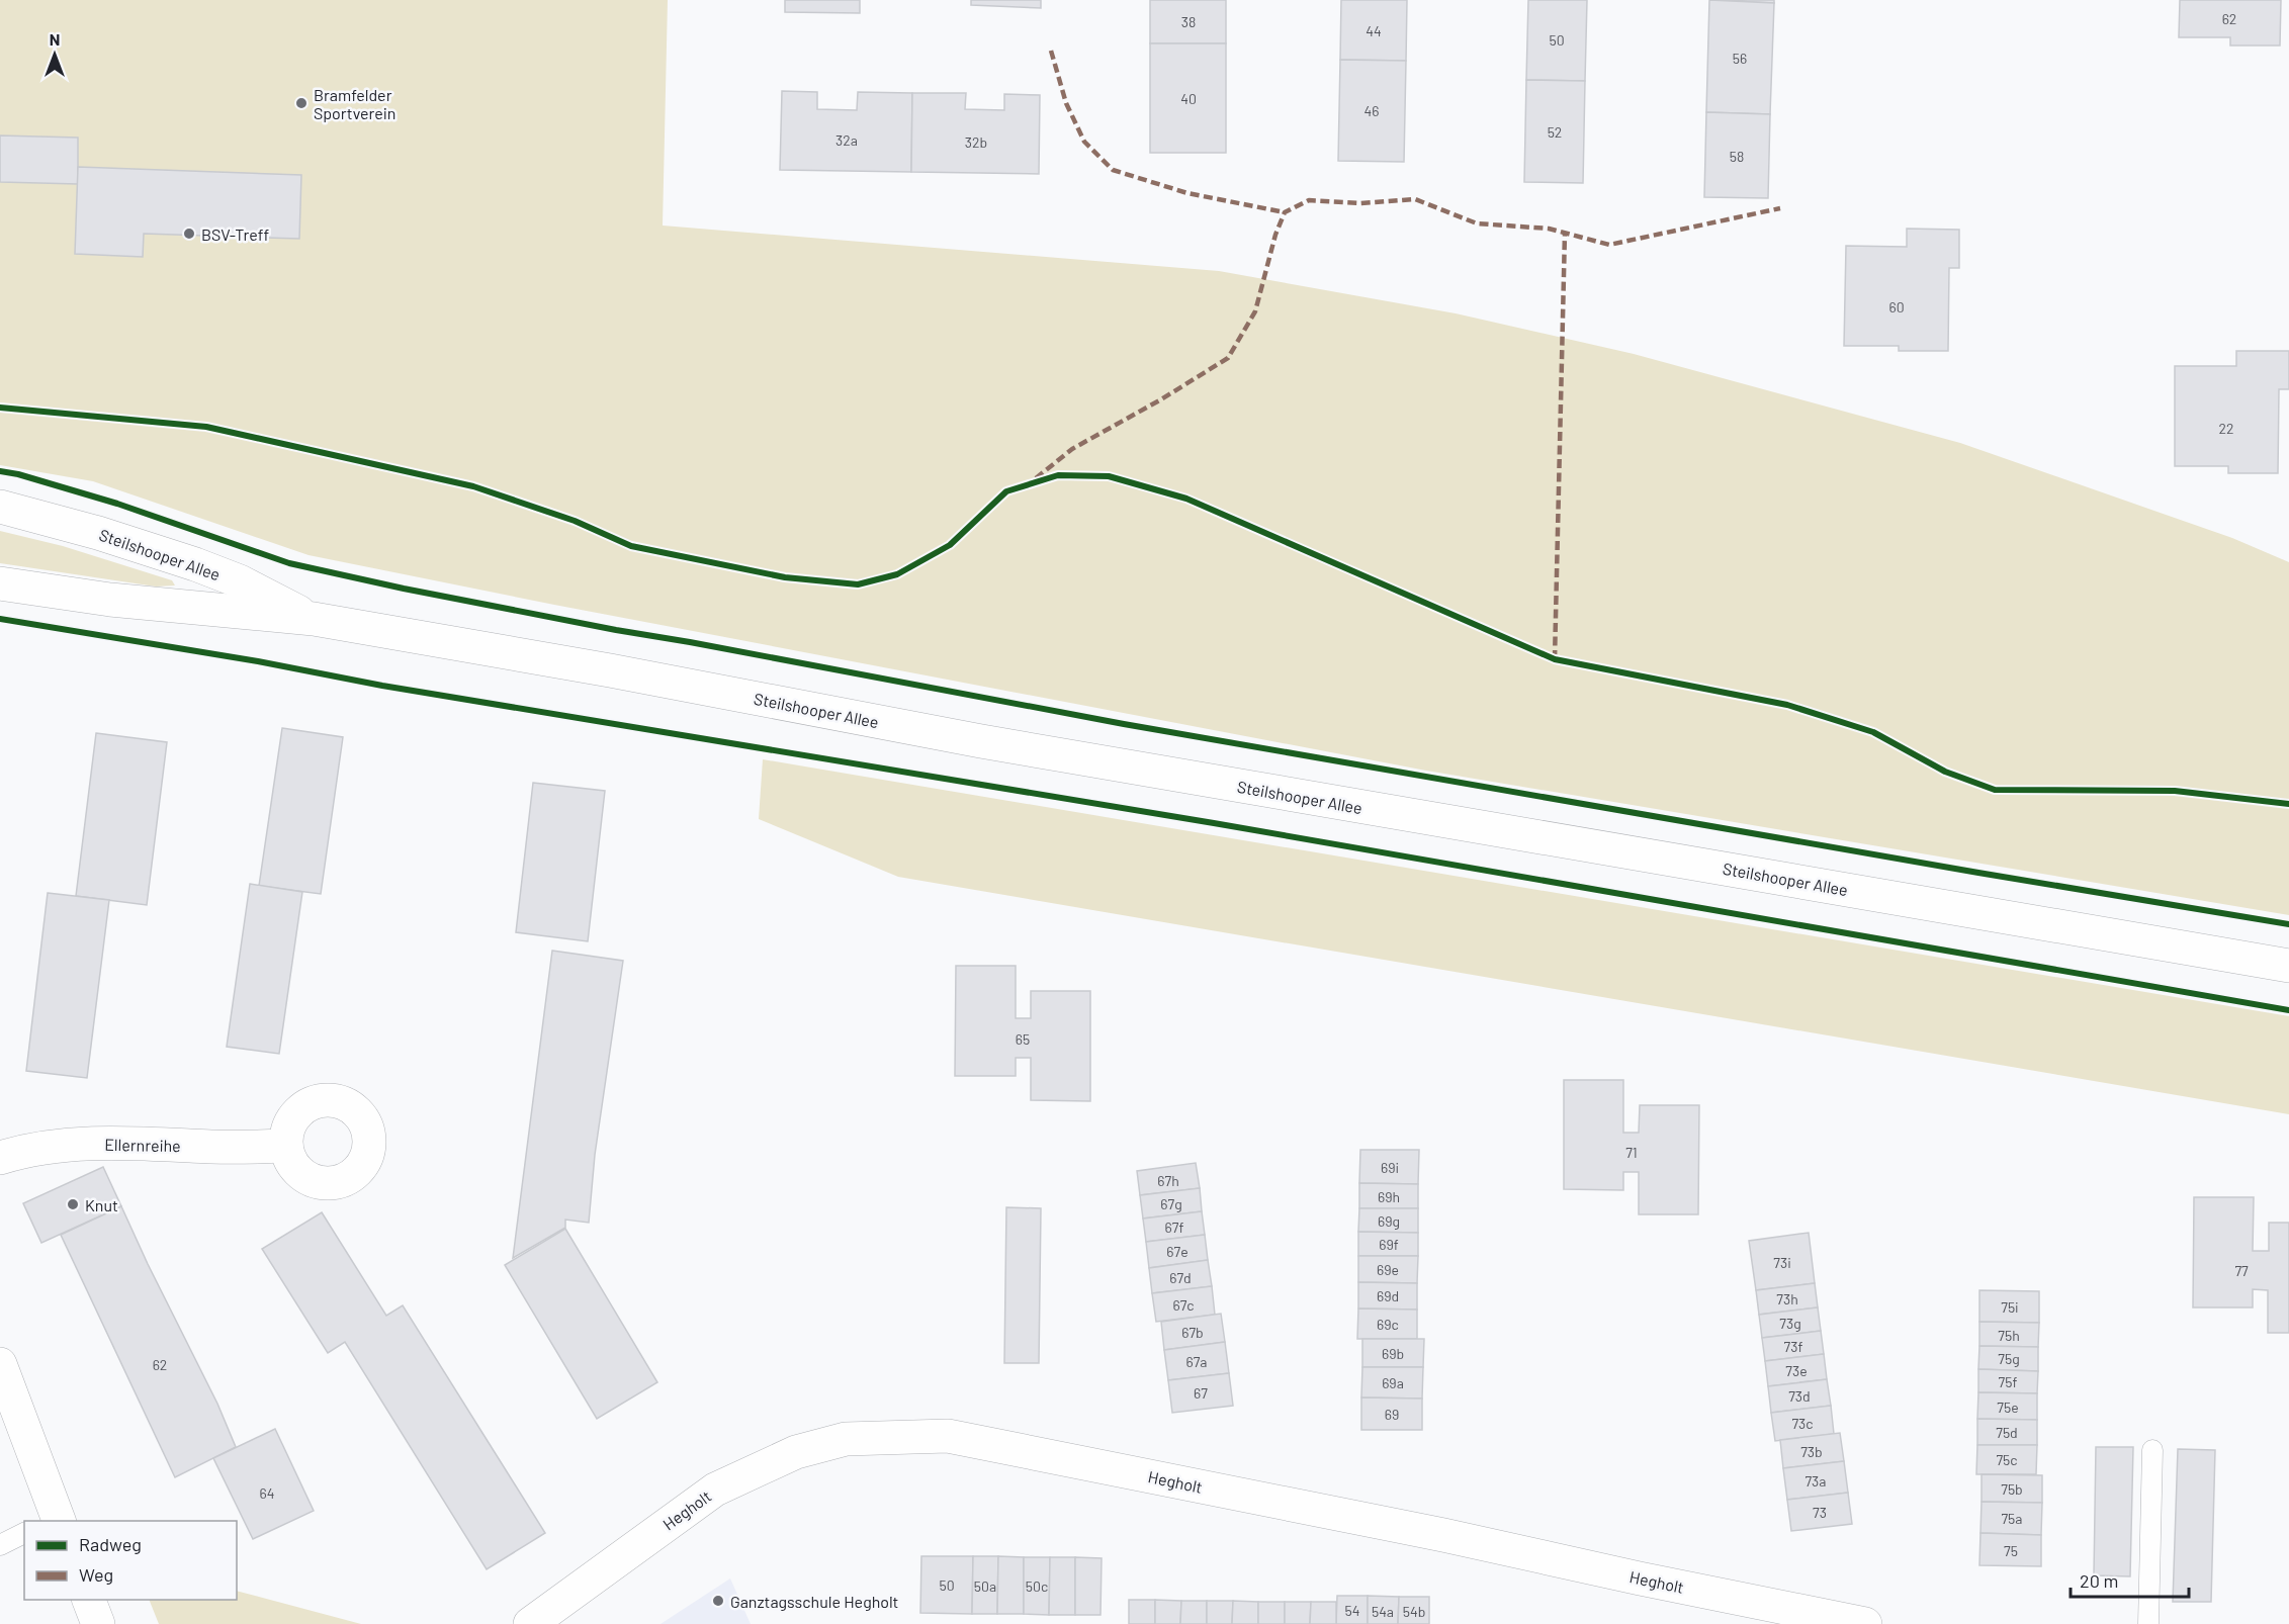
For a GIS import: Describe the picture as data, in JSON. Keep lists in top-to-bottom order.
{
  "streets": {
    "main road": ["Steilshooper Allee", "Ellernreihe", "Hegholt"]
  },
  "places": [
    "Bramfelder Sportverein",
    "BSV-Treff",
    "Knut",
    "Ganztagsschule Hegholt"
  ],
  "house_numbers": [
    "62",
    "38",
    "44",
    "50",
    "56",
    "40",
    "46",
    "52",
    "32a",
    "32b",
    "58",
    "60",
    "22",
    "65",
    "71",
    "69i",
    "67h",
    "69h",
    "67g",
    "69g",
    "67f",
    "69f",
    "67e",
    "73i",
    "69e",
    "77",
    "67d",
    "69d",
    "73h",
    "67c",
    "75i",
    "73g",
    "69c",
    "67b",
    "75h",
    "73f",
    "69b",
    "75g",
    "67a",
    "62",
    "73e",
    "75f",
    "69a",
    "67",
    "73d",
    "75e",
    "69",
    "73c",
    "75d",
    "73b",
    "75c",
    "73a",
    "75b",
    "64",
    "73",
    "75a",
    "75",
    "50",
    "50a",
    "50c",
    "54",
    "54a",
    "54b"
  ],
  "legend": ["Radweg", "Weg"],
  "scale_bar": "20 m",
  "north": "top"
}
